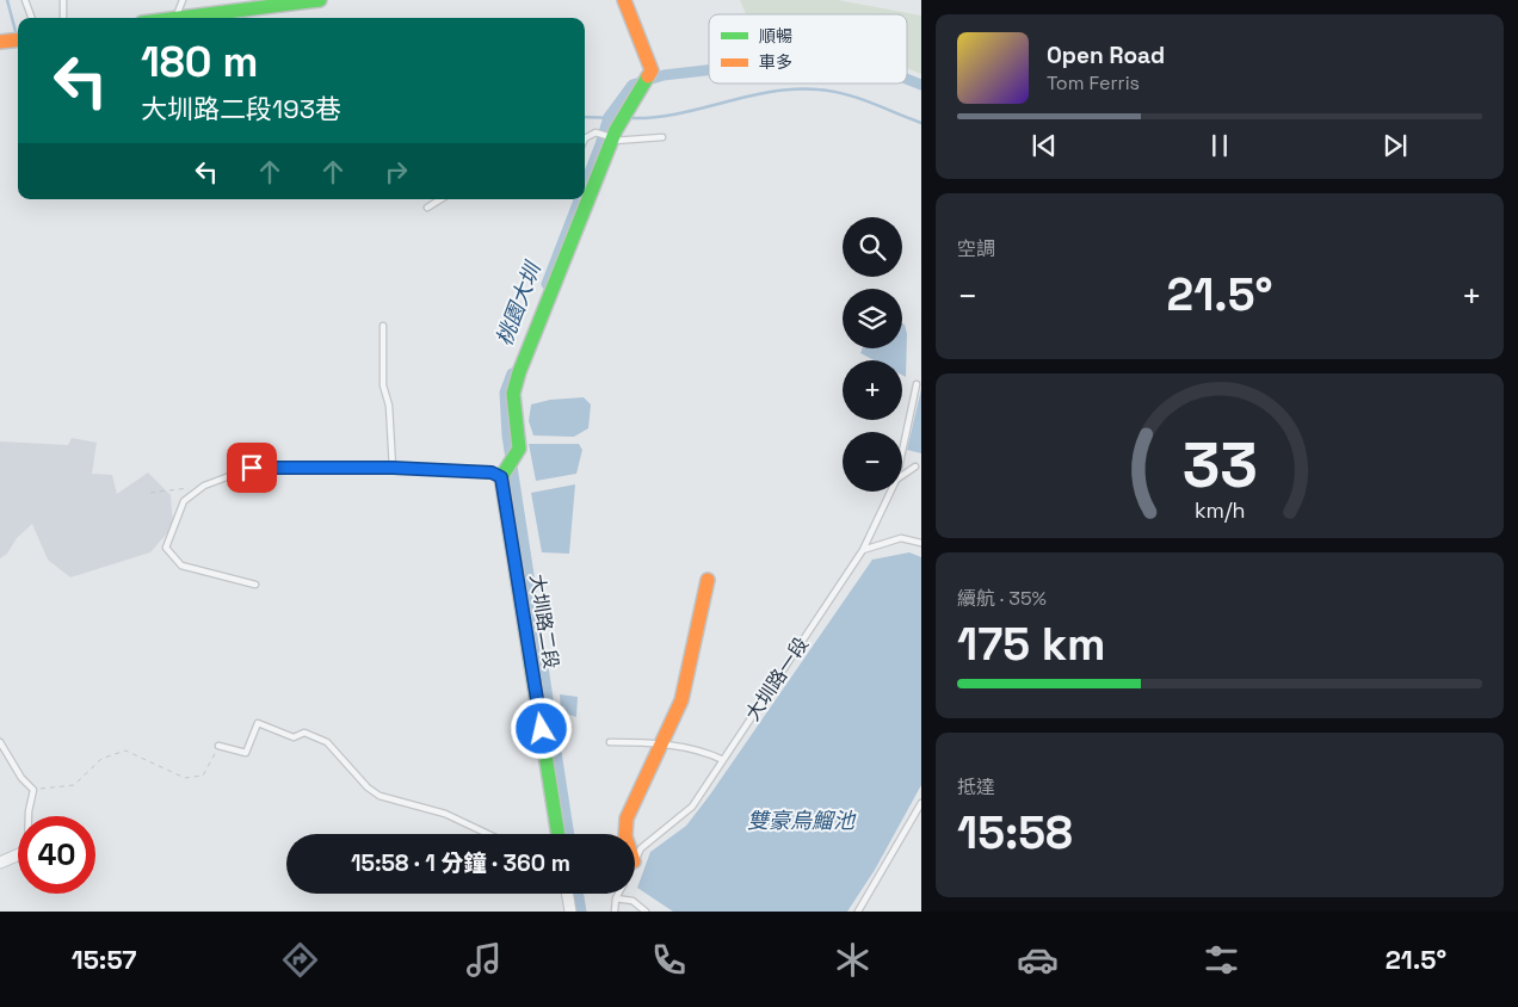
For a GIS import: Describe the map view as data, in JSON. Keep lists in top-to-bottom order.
{
  "streets": {
    "street": ["大圳路二段"],
    "lane": ["大圳路一段"]
  },
  "water": ["桃園大圳", "雙豪烏鰡池"],
  "legend": ["順暢", "車多"],
  "page": {
    "turn": ["180 m", "大圳路二段193巷"],
    "song": ["Open Road", "Tom Ferris"],
    "tile": [
      "空調",
      ["續航 · 35%", "175 km"],
      ["抵達", "15:58"]
    ],
    "map_buttons": ["+", "−"],
    "heat": ["−", "21.5°", "+"],
    "limit": "40",
    "trip": "15:58 · 1 分鐘 · 360 m",
    "tabs": ["15:57", "21.5°"],
    "gauge": ["33", "km/h"]
  }
}
